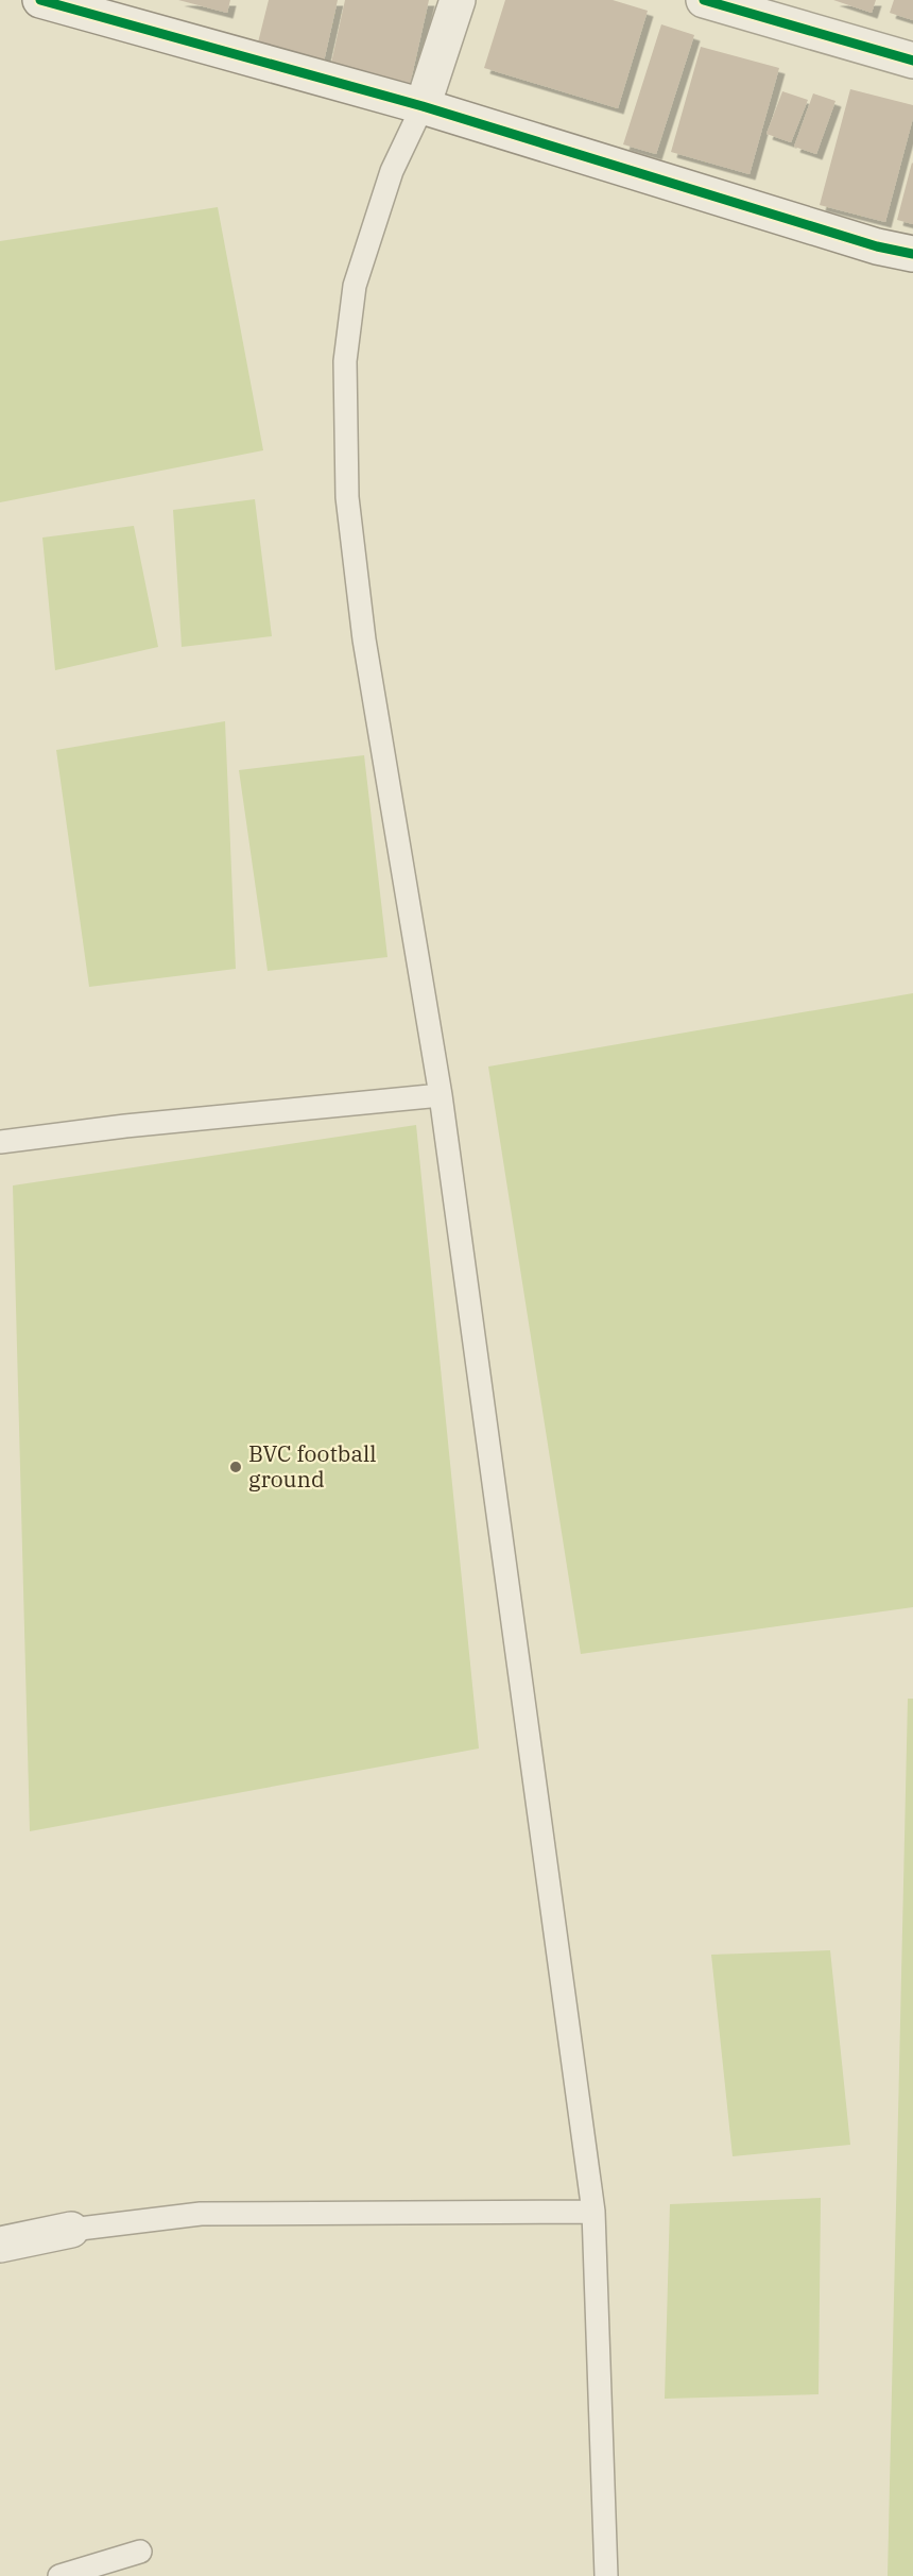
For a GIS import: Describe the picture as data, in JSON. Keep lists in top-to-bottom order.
{
  "places": ["BVC football ground"]
}
